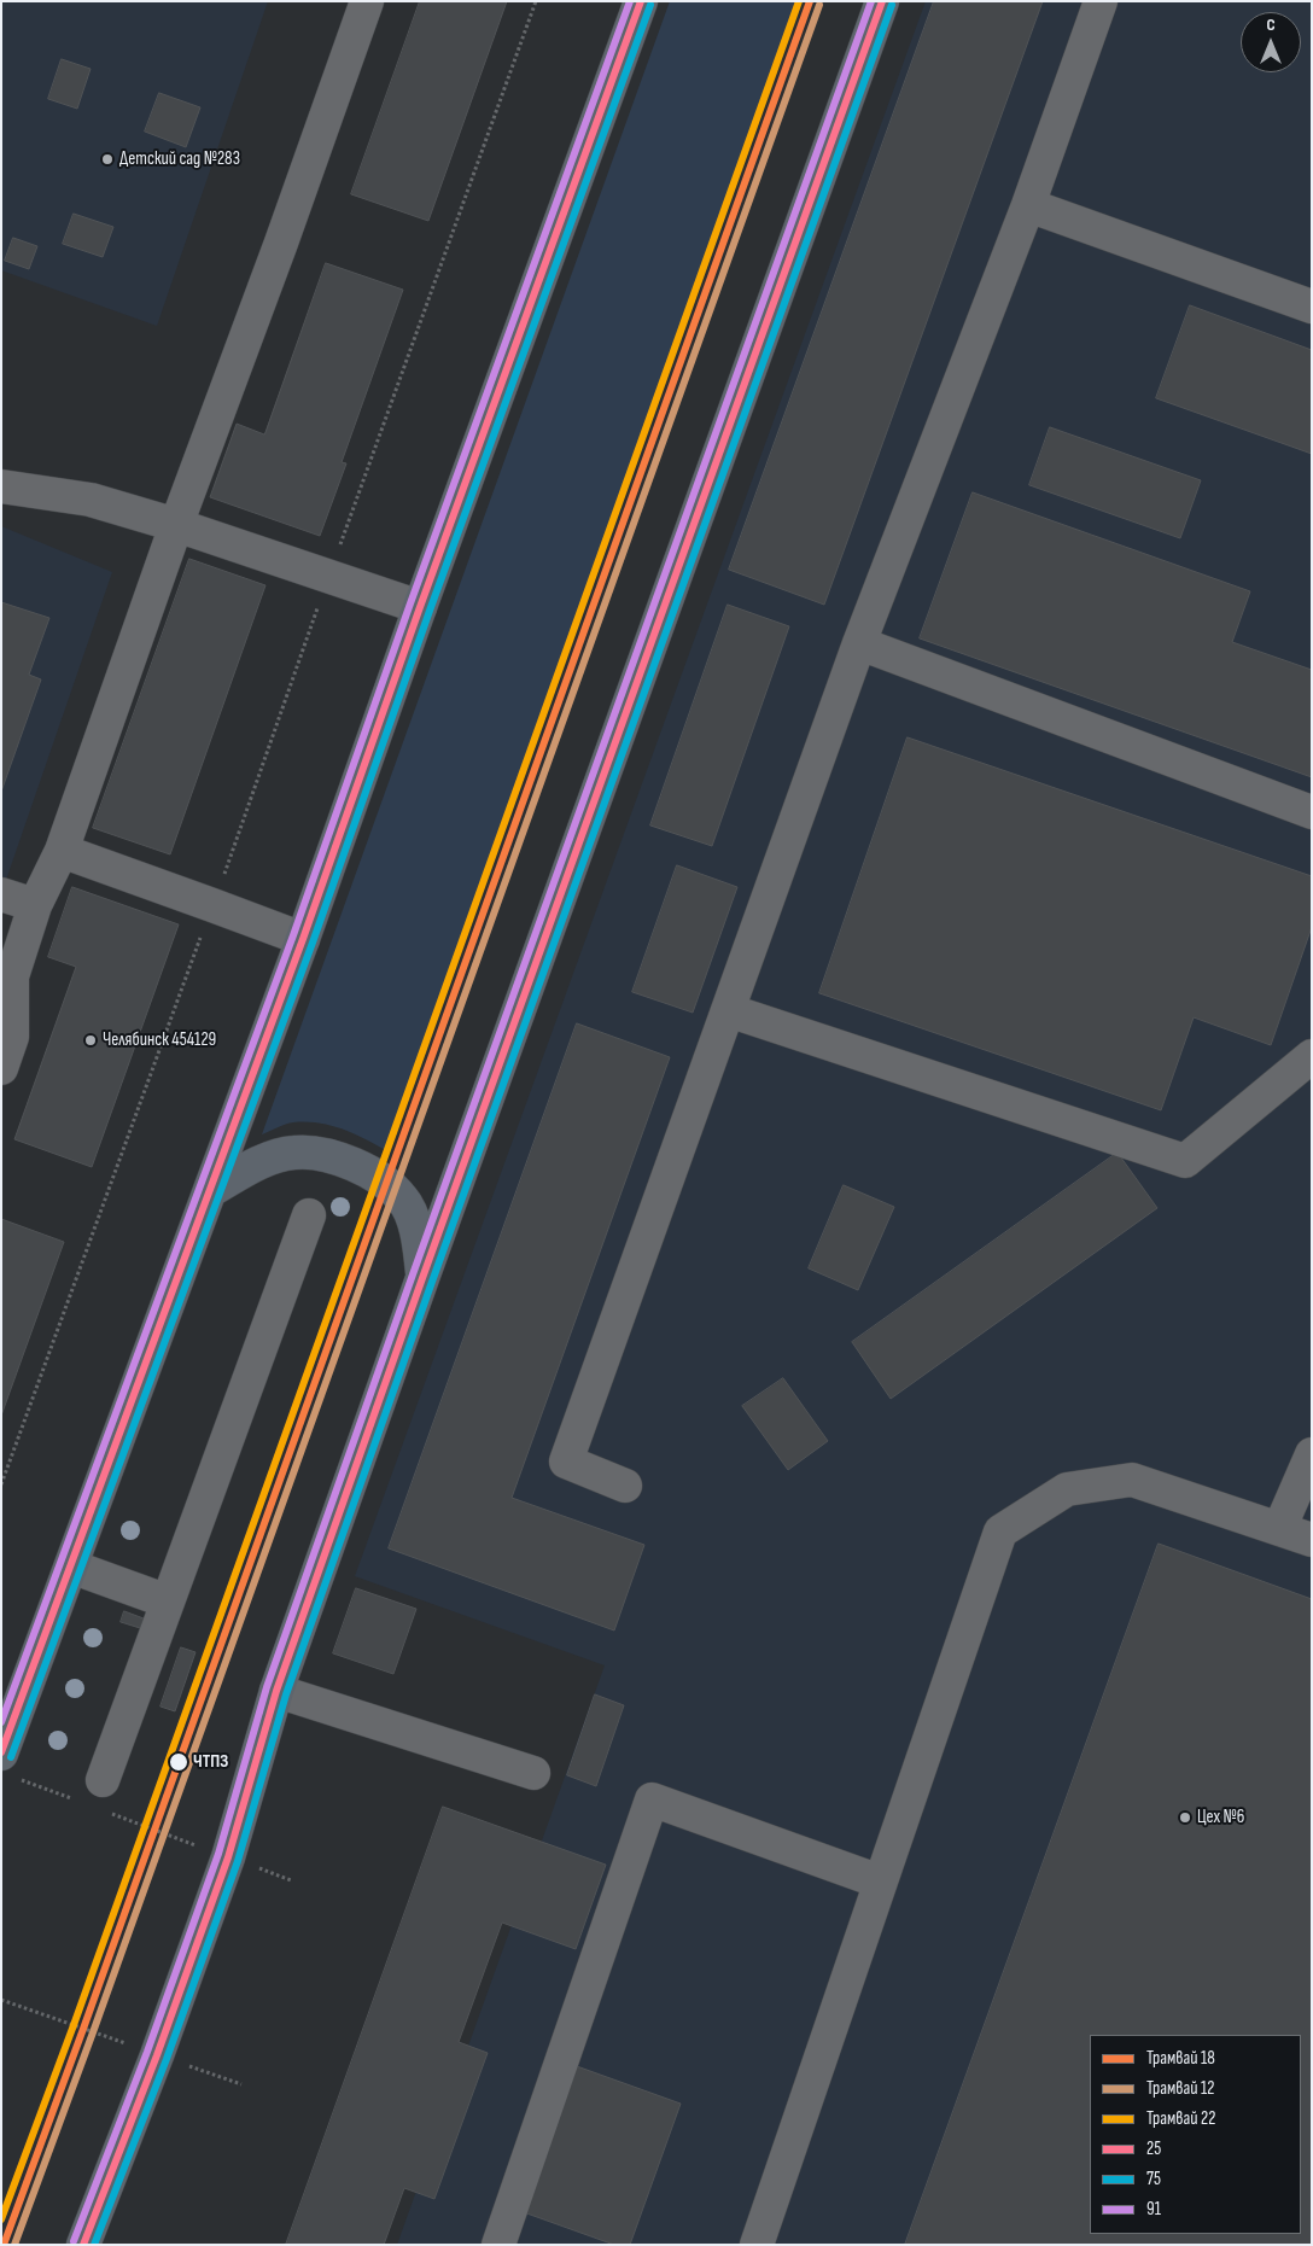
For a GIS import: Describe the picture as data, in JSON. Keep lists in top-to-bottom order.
{
  "places": [
    "Детский сад №283",
    "Челябинск 454129",
    "ЧТПЗ",
    "Цех №6"
  ],
  "lines": [
    "tram line 18",
    "tram line 22",
    "transit line 25",
    "transit line 91",
    "tram line 12",
    "transit line 75"
  ],
  "legend": [
    "Трамвай 18",
    "Трамвай 12",
    "Трамвай 22",
    "25",
    "75",
    "91"
  ],
  "north": "top"
}
